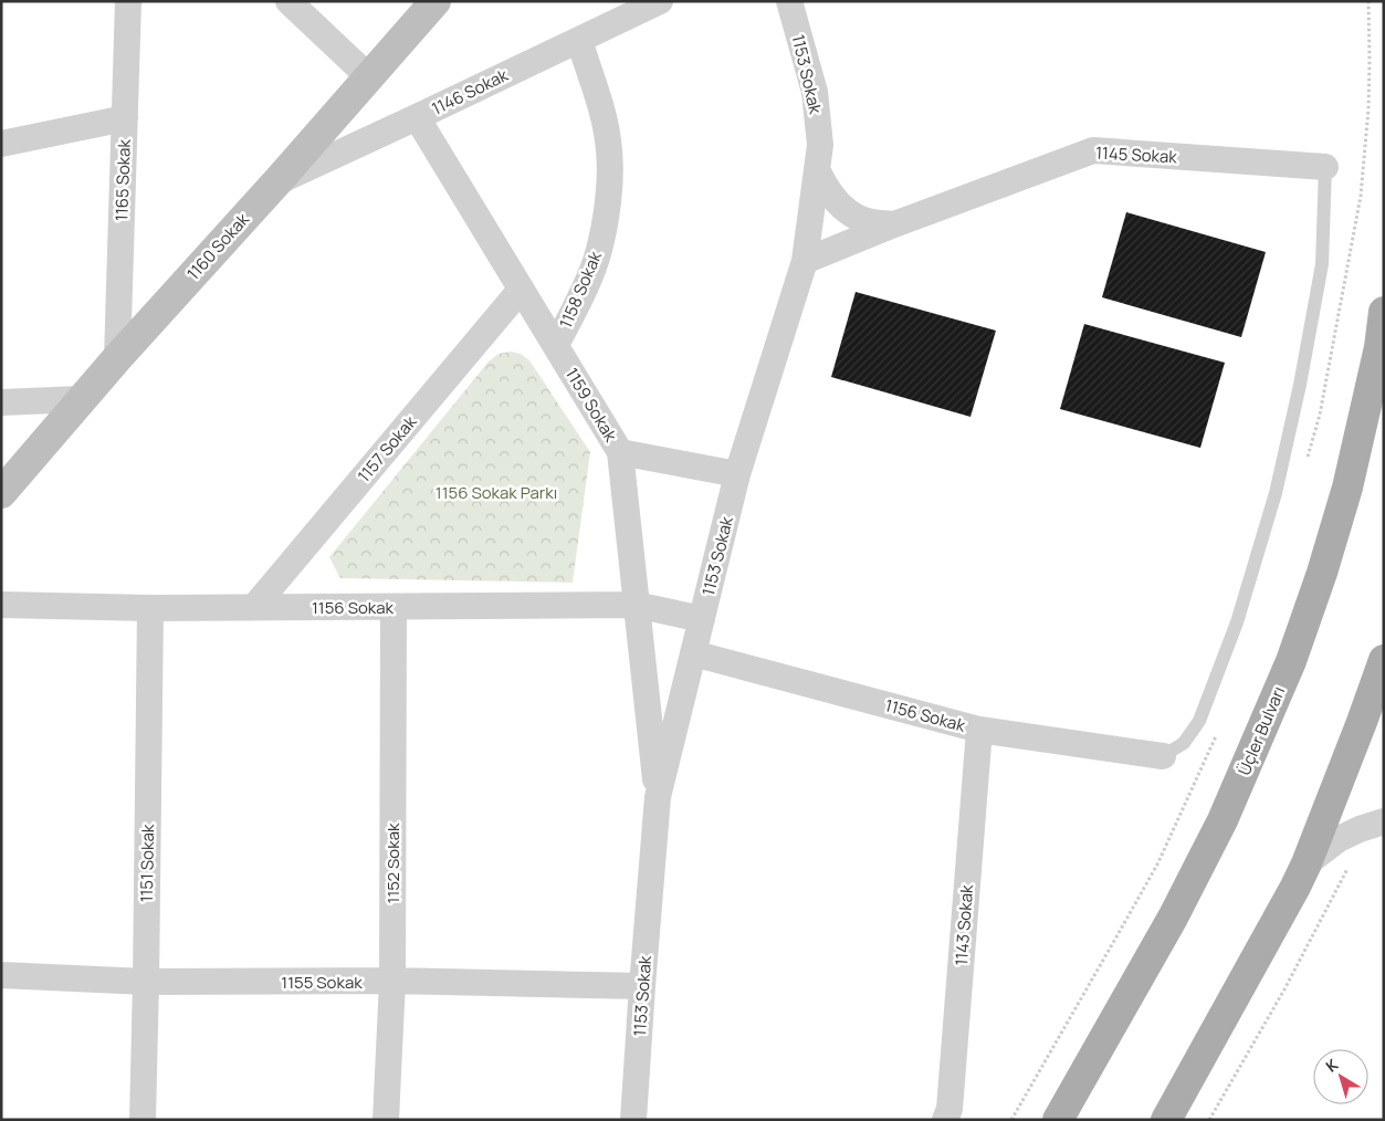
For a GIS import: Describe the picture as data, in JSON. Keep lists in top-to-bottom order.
{
  "streets": {
    "main road": ["Üçler Bulvarı"],
    "street": [
      "1153 Sokak",
      "1146 Sokak",
      "1145 Sokak",
      "1165 Sokak",
      "1160 Sokak",
      "1158 Sokak",
      "1159 Sokak",
      "1157 Sokak",
      "1156 Sokak",
      "1151 Sokak",
      "1152 Sokak",
      "1143 Sokak",
      "1155 Sokak"
    ]
  },
  "crossings": [
    ["1153 Sokak", "1145 Sokak"],
    ["1153 Sokak", "1159 Sokak"],
    ["1153 Sokak", "1156 Sokak"],
    ["1153 Sokak", "1155 Sokak"],
    ["1146 Sokak", "1160 Sokak"],
    ["1146 Sokak", "1158 Sokak"],
    ["1146 Sokak", "1159 Sokak"],
    ["1165 Sokak", "1160 Sokak"],
    ["1158 Sokak", "1159 Sokak"],
    ["1159 Sokak", "1157 Sokak"],
    ["1159 Sokak", "1156 Sokak"],
    ["1157 Sokak", "1156 Sokak"],
    ["1156 Sokak", "1151 Sokak"],
    ["1156 Sokak", "1152 Sokak"],
    ["1156 Sokak", "1143 Sokak"],
    ["1151 Sokak", "1155 Sokak"],
    ["1152 Sokak", "1155 Sokak"]
  ],
  "parks": ["1156 Sokak Parkı"],
  "north": "top left"
}
